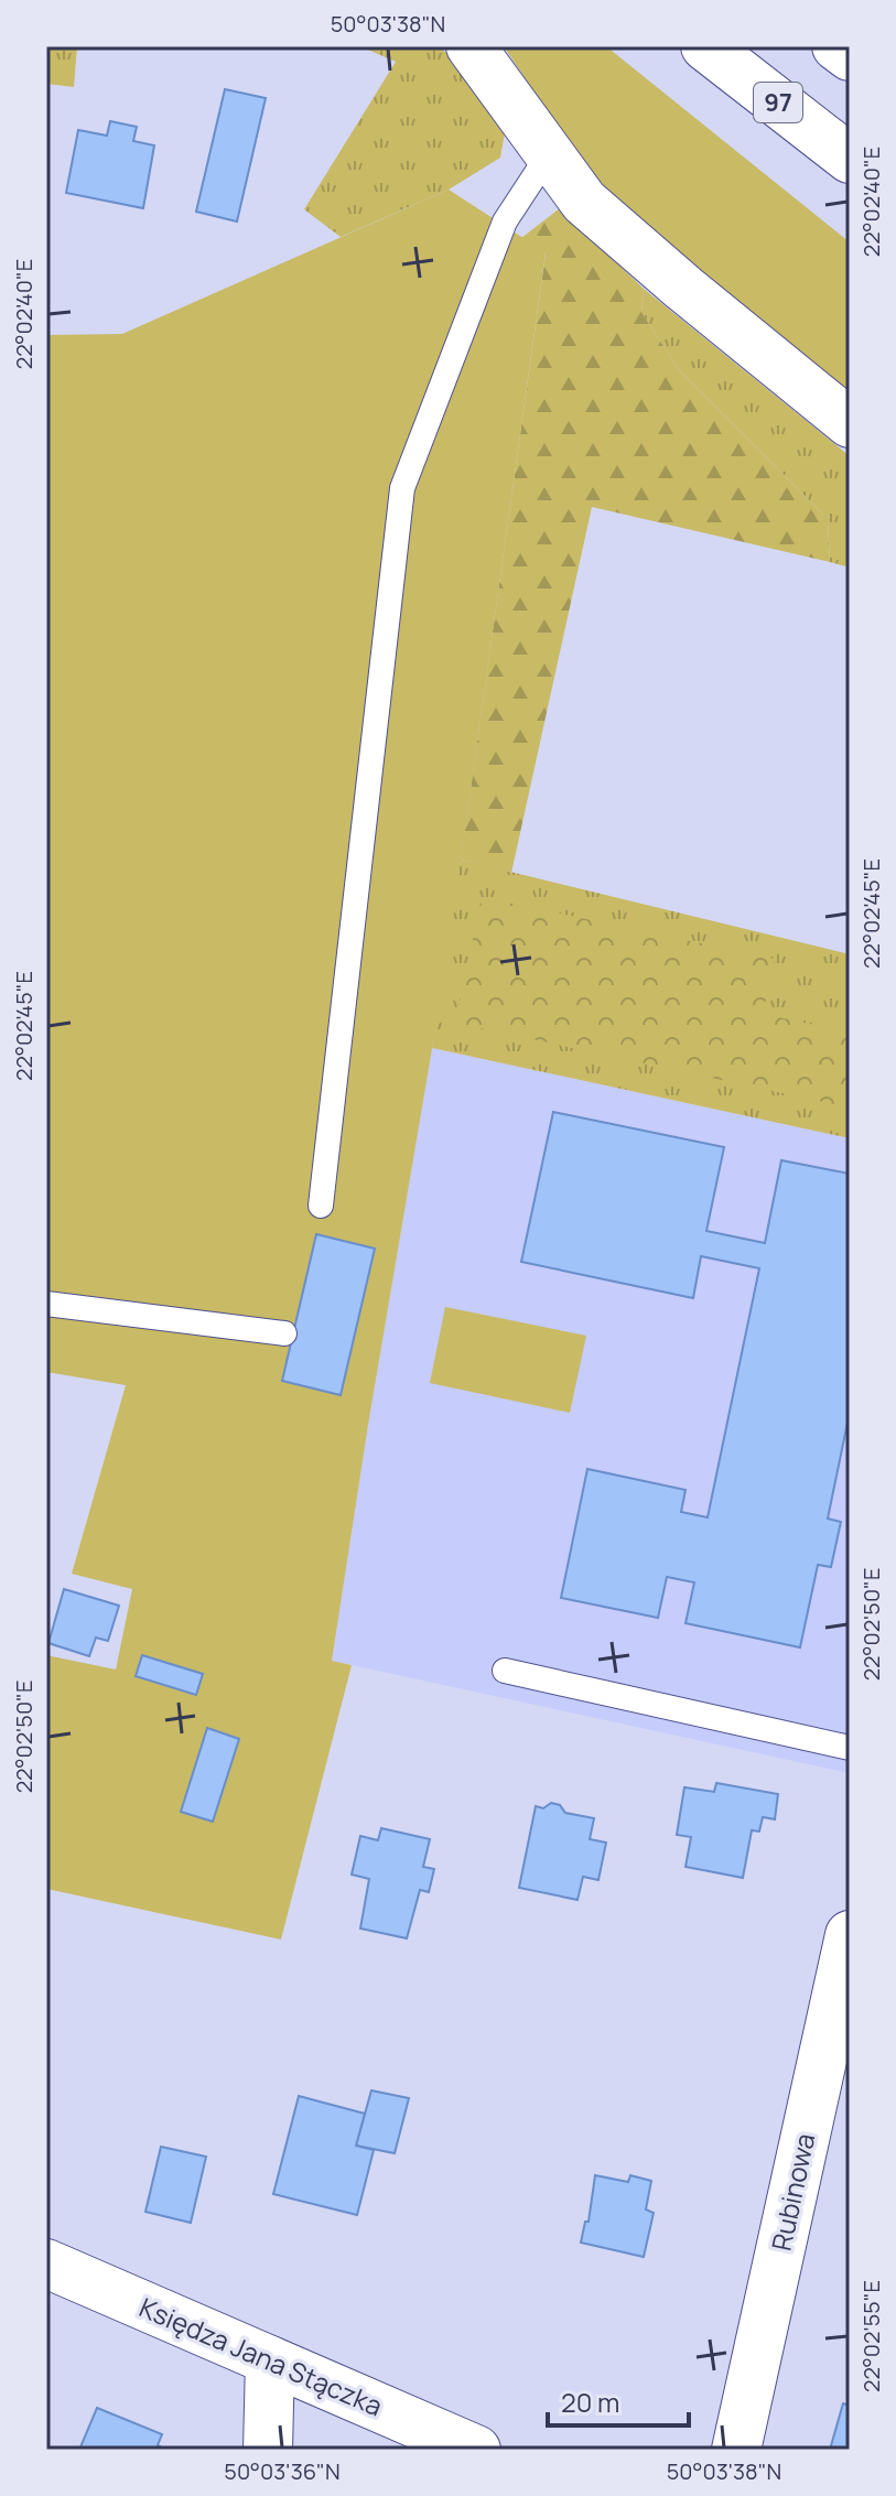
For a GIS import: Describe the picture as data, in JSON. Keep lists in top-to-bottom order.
{
  "streets": {
    "street": ["97", "Rubinowa", "Księdza Jana Stączka"]
  },
  "scale_bar": "20 m",
  "coordinates": [
    "50°03'38\"N",
    "22°02'40\"E",
    "22°02'45\"E",
    "22°02'50\"E",
    "22°02'55\"E",
    "50°03'36\"N"
  ]
}
